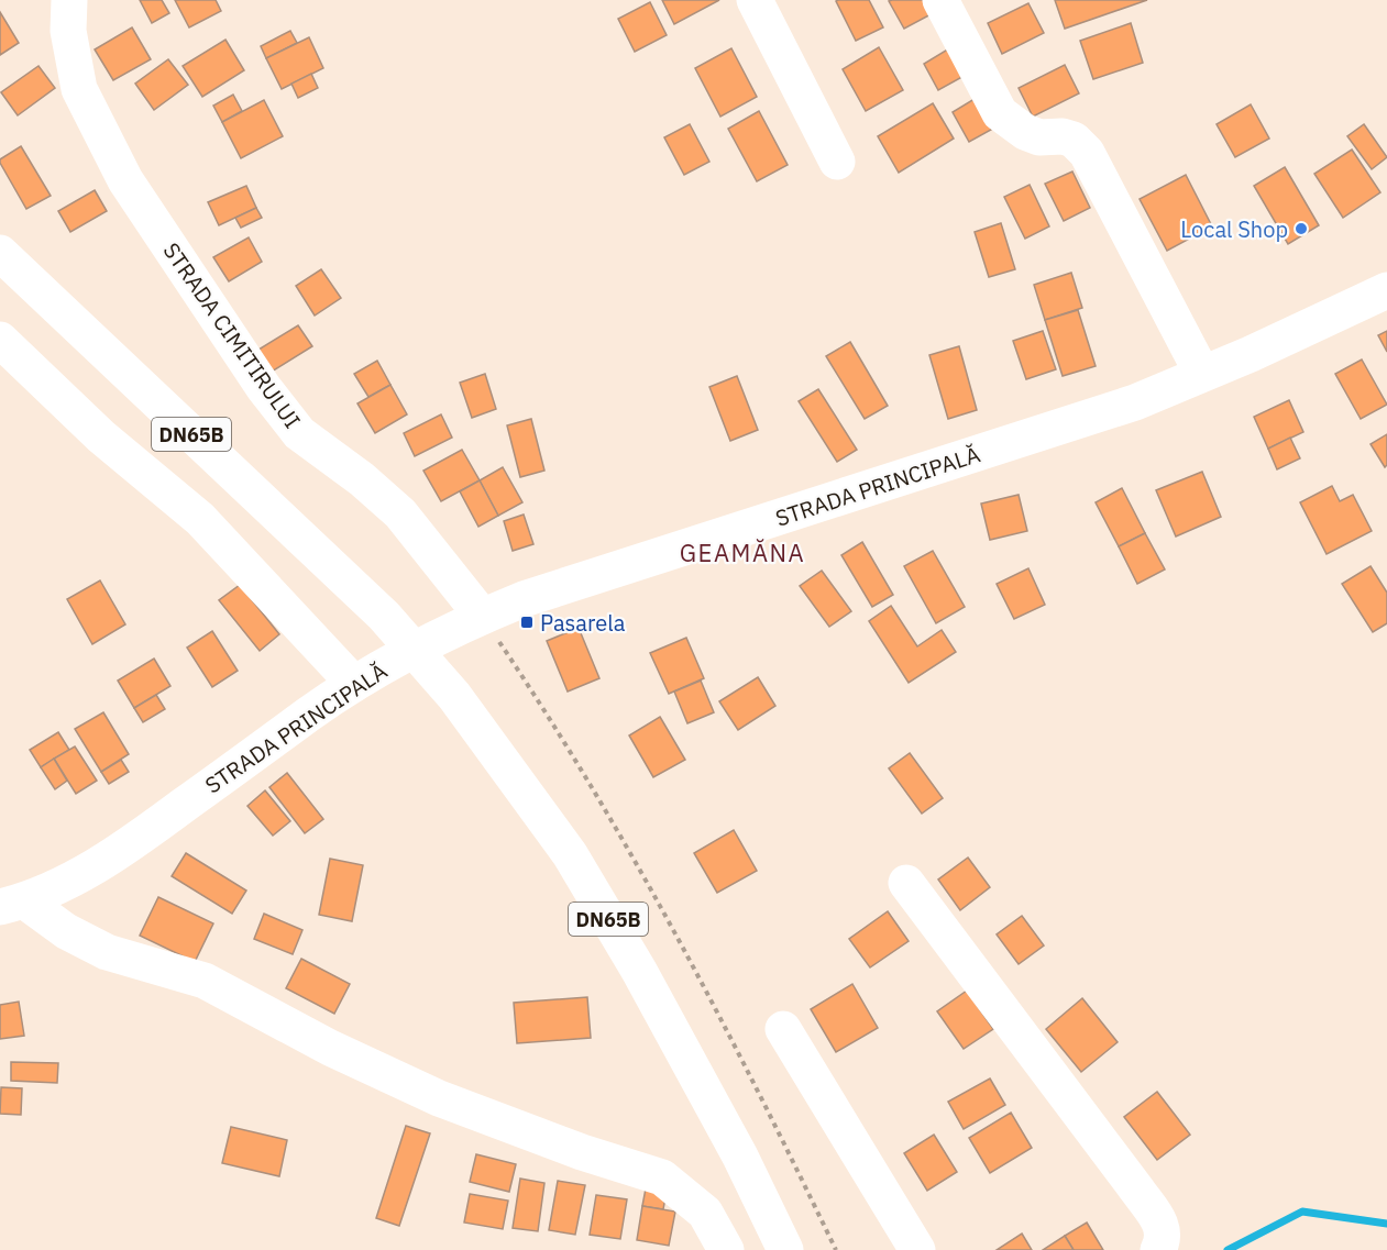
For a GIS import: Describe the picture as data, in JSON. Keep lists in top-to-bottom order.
{
  "streets": {
    "street": ["STRADA CIMITIRULUI", "DN65B", "STRADA PRINCIPALĂ"]
  },
  "crossings": [
    ["STRADA CIMITIRULUI", "STRADA PRINCIPALĂ"]
  ],
  "districts": ["GEAMĂNA"],
  "places": {
    "other": ["Local Shop"],
    "transit": ["Pasarela"]
  }
}
